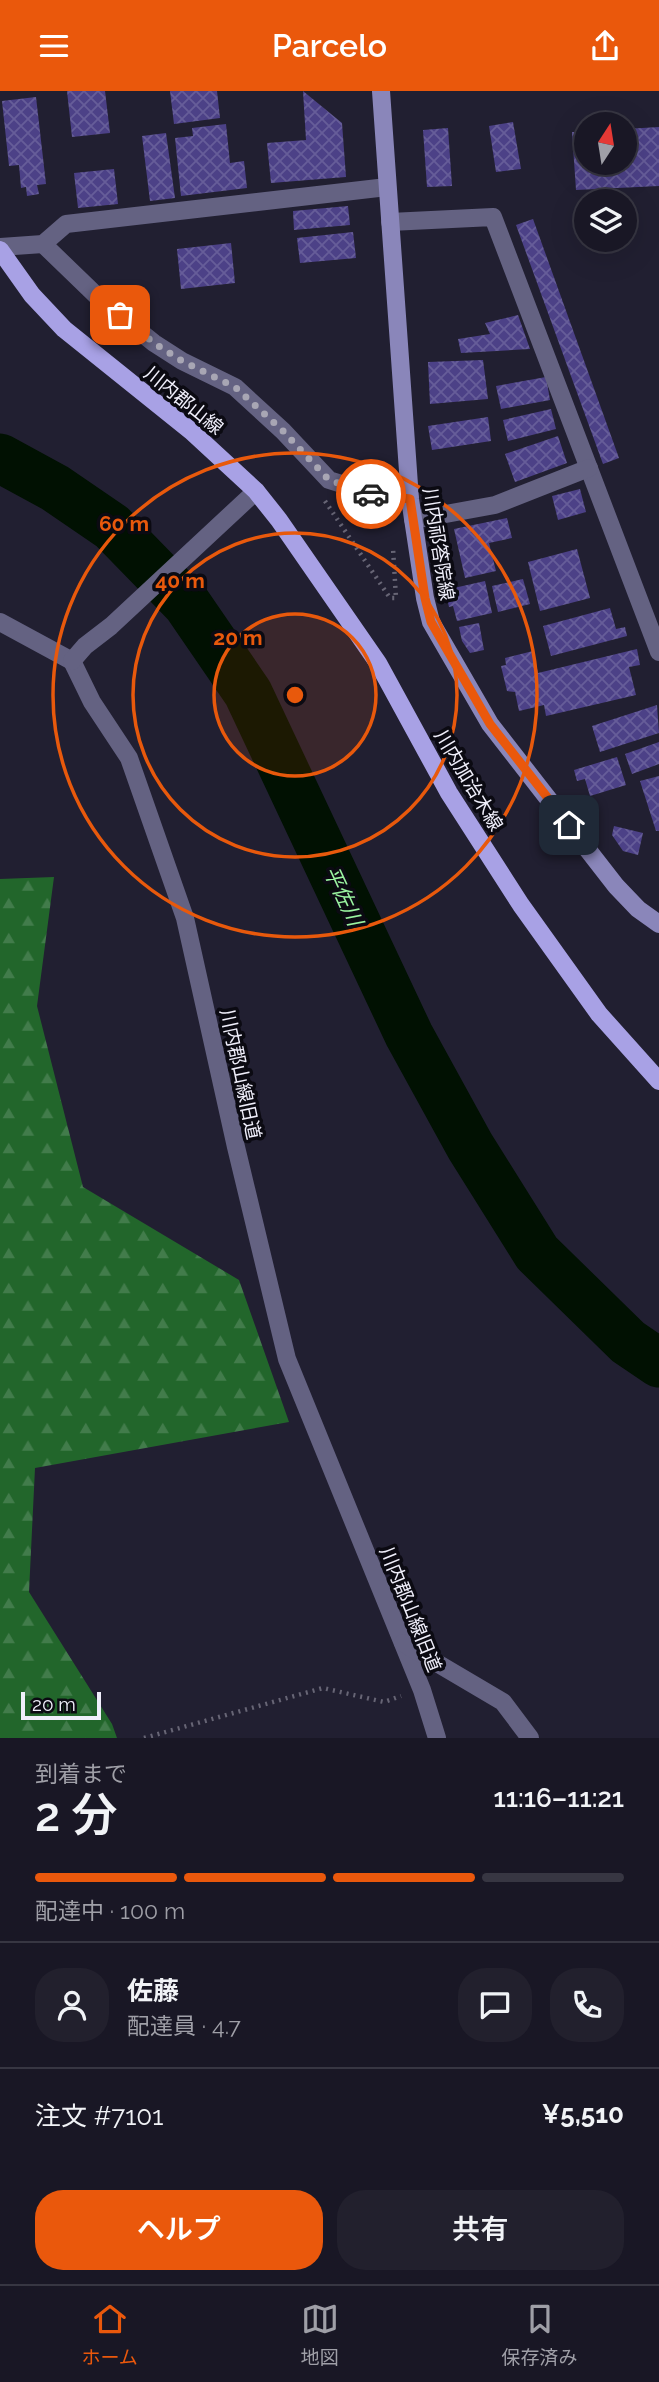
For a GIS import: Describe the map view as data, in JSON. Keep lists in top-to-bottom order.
{
  "streets": {
    "main road": ["川内郡山線", "川内祁答院線", "川内加治木線"],
    "street": ["川内郡山線旧道"]
  },
  "crossings": [
    ["川内郡山線", "川内加治木線"]
  ],
  "water": ["平佐川"],
  "scale_bar": "20 m",
  "north": "top",
  "page": {
    "header": "Parcelo",
    "scale": "20 m",
    "heading": ["2 分", "到着まで", "11:16–11:21"],
    "panel": [
      "佐藤",
      "配達員 · 4.7",
      "注文 #7101",
      "¥5,510"
    ],
    "bar": "配達中 · 100 m",
    "buttons": ["ヘルプ", "共有"],
    "tabs": ["ホーム", "地図", "保存済み"]
  },
  "rings": ["60 m", "40 m", "20 m"]
}
